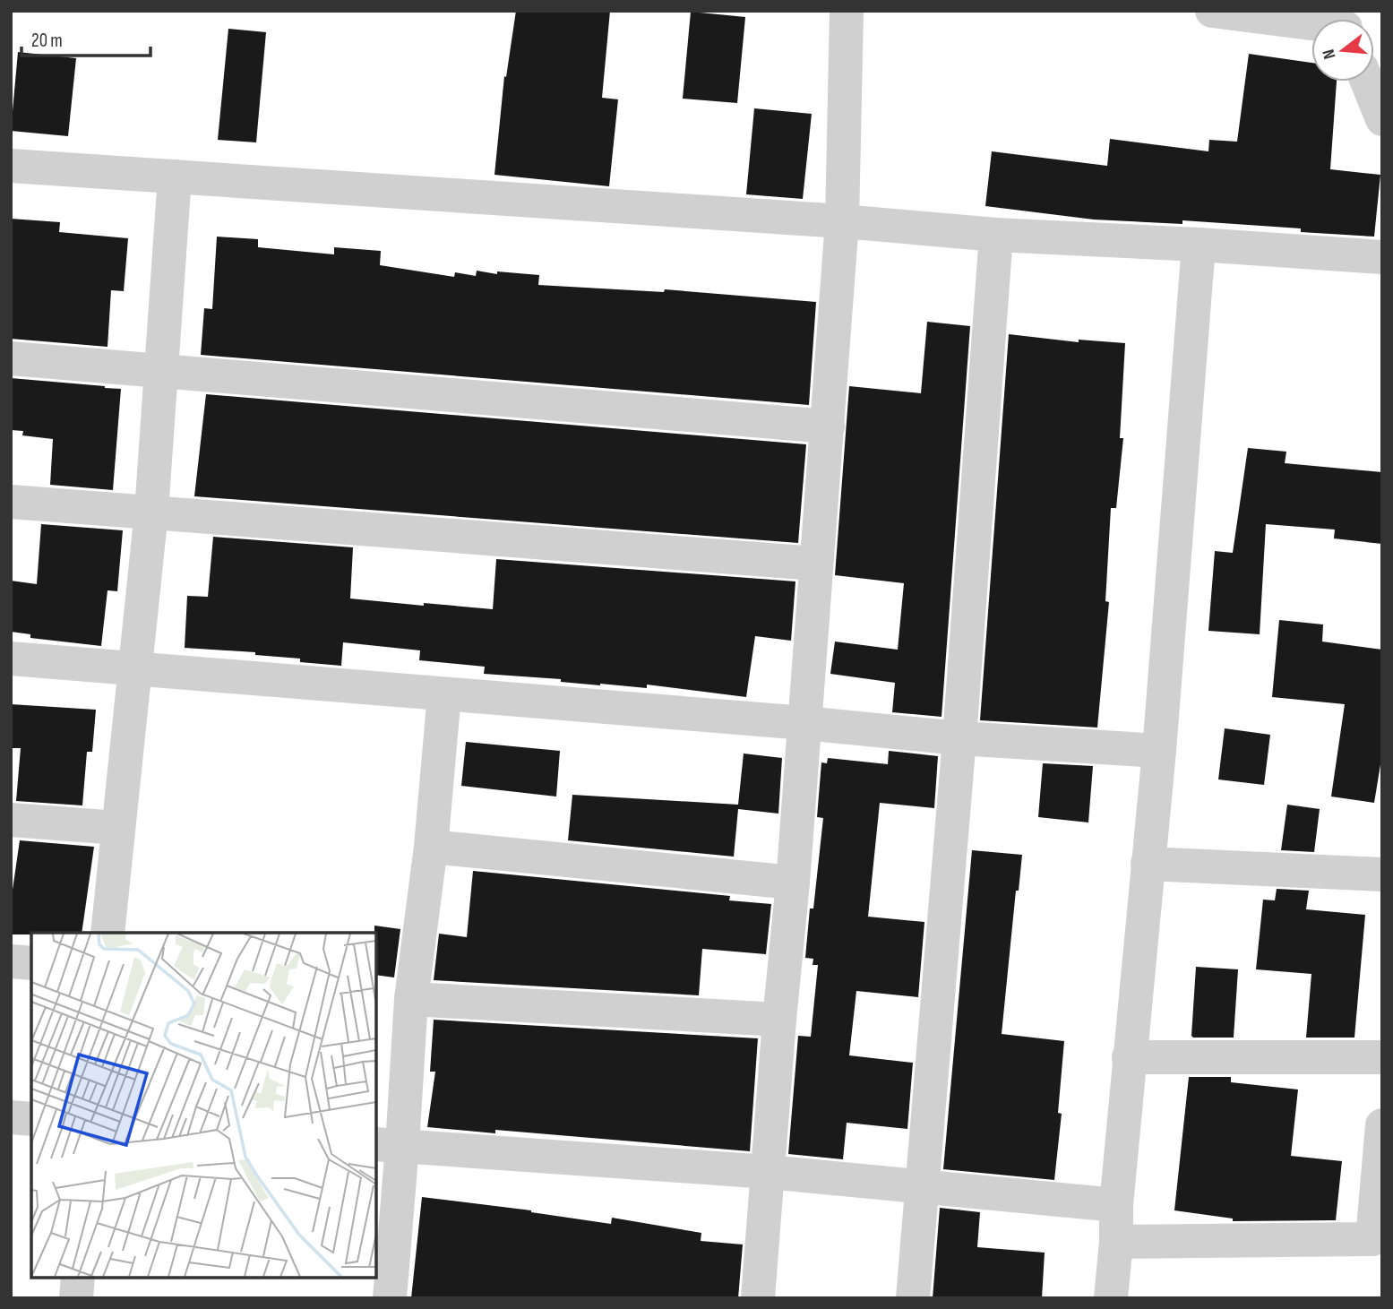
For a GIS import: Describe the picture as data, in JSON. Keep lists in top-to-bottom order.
{
  "scale_bar": "20 m",
  "north": "left"
}
